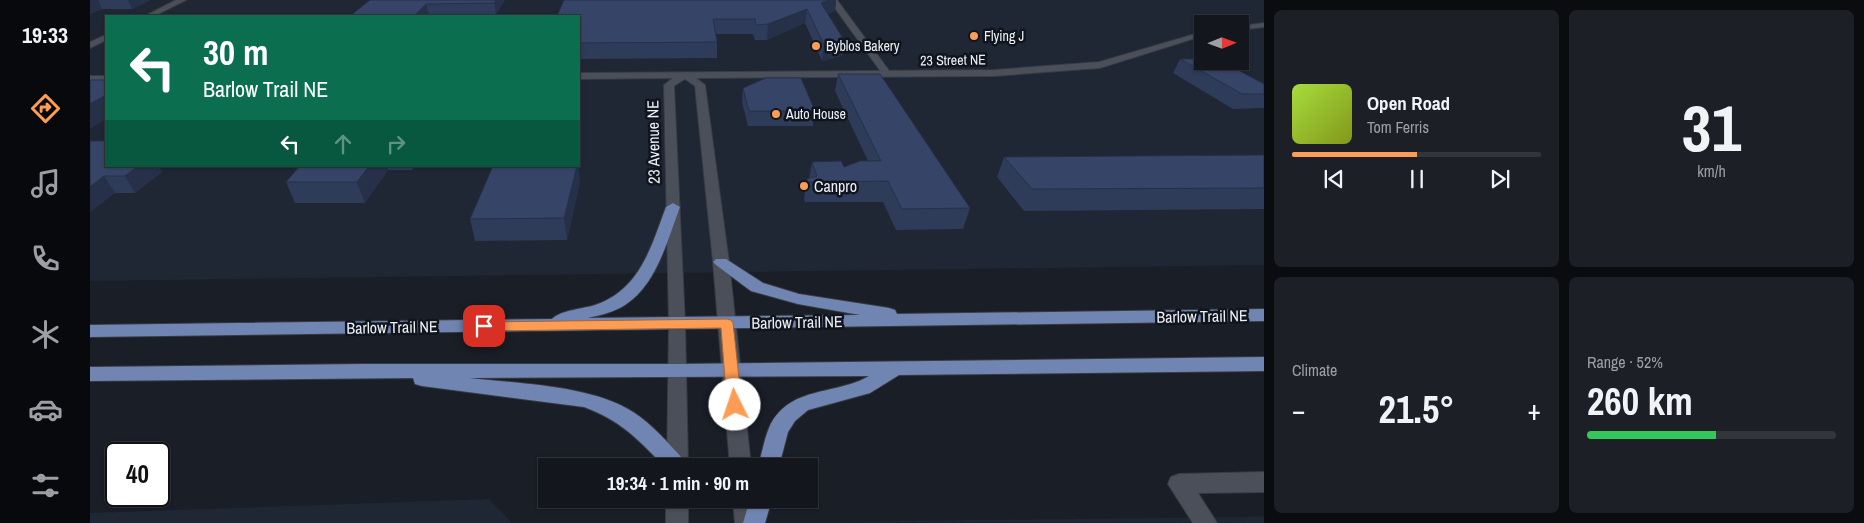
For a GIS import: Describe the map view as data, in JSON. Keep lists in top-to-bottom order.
{
  "streets": {
    "main road": ["Barlow Trail NE"],
    "street": ["23 Street NE", "23 Avenue NE"]
  },
  "crossings": [
    ["23 Street NE", "23 Avenue NE"],
    ["23 Avenue NE", "Barlow Trail NE"]
  ],
  "places": [
    "Flying J",
    "Byblos Bakery",
    "Auto House",
    "Canpro"
  ],
  "north": "right",
  "page": {
    "tabs": "19:33",
    "tile": [
      ["31", "km/h"],
      "Climate",
      ["Range · 52%", "260 km"]
    ],
    "turn": ["30 m", "Barlow Trail NE"],
    "song": ["Open Road", "Tom Ferris"],
    "heat": ["−", "21.5°", "+"],
    "limit": "40",
    "trip": "19:34 · 1 min · 90 m"
  }
}
